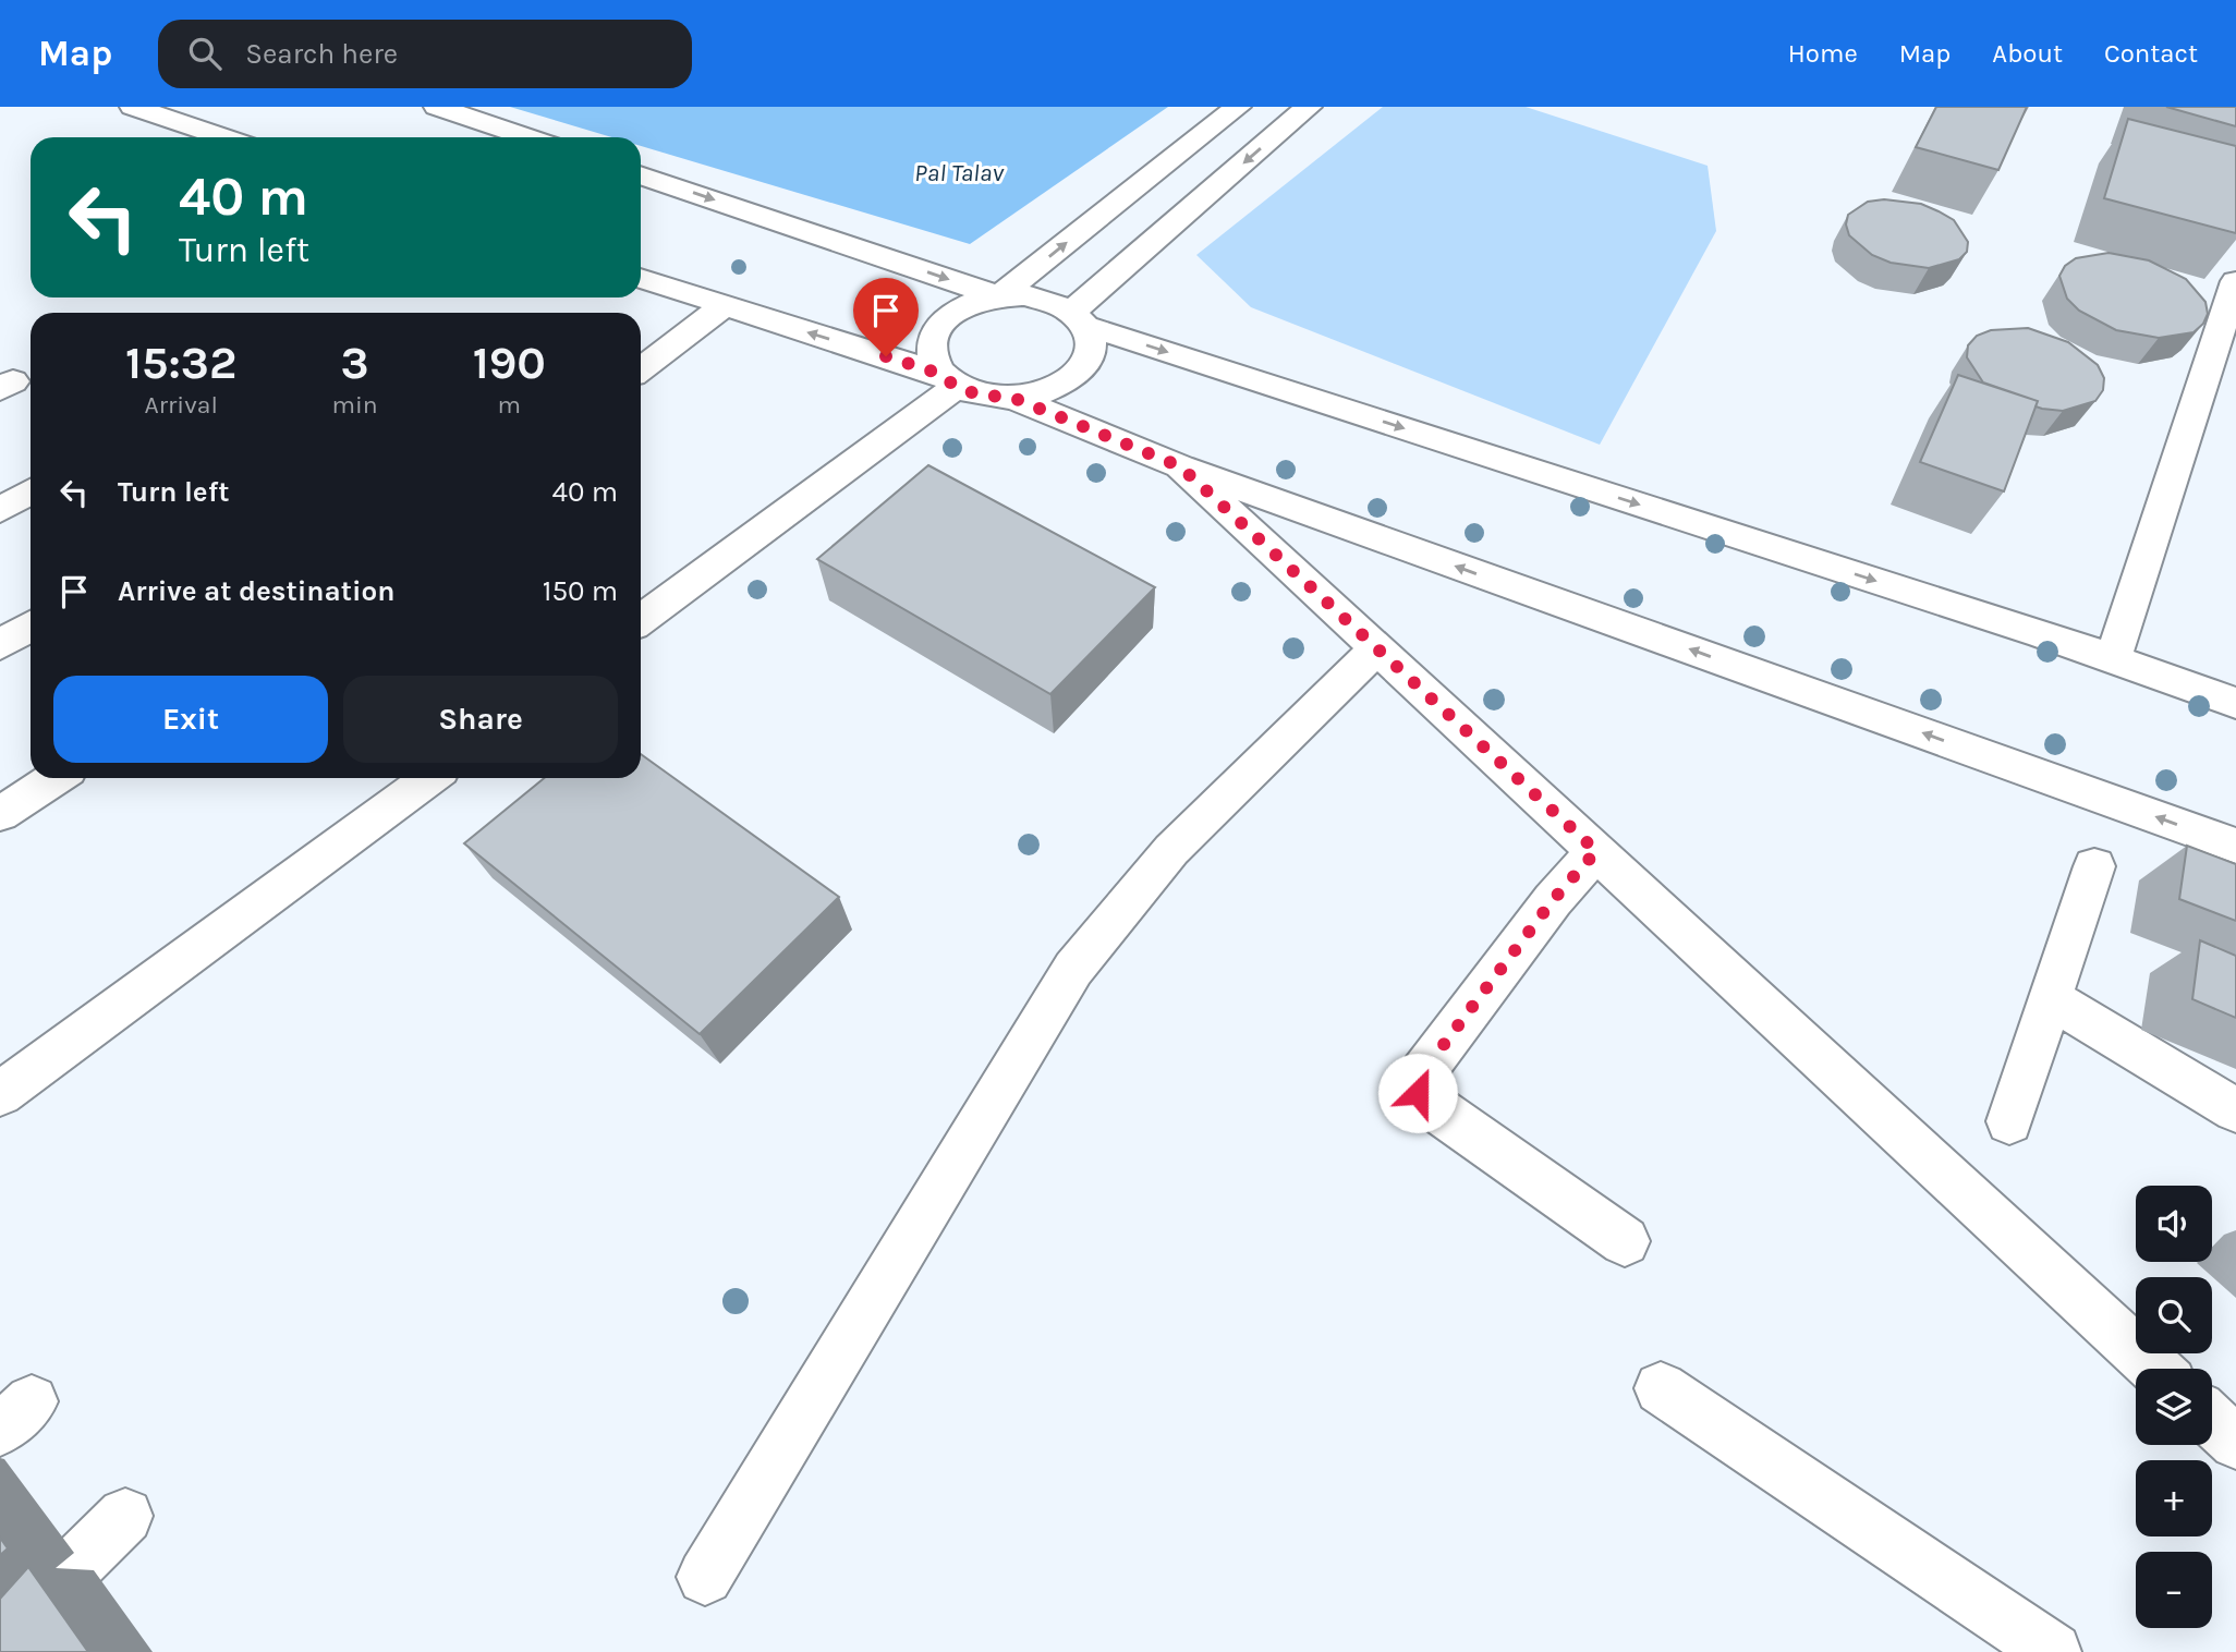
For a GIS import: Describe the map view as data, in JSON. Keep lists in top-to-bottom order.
{
  "water": ["Pal Talav"],
  "page": {
    "header": "Map",
    "search": "Search here",
    "nav": [
      "Home",
      "Map",
      "About",
      "Contact"
    ],
    "turn": ["40 m", "Turn left"],
    "eta": [
      "15:32",
      "Arrival",
      "3",
      "min",
      "190",
      "m"
    ],
    "list": [
      {
        "name": "Turn left",
        "value": "40 m"
      },
      {
        "name": "Arrive at destination",
        "value": "150 m"
      }
    ],
    "buttons": ["Exit", "Share"],
    "map_buttons": ["+", "−"]
  }
}
